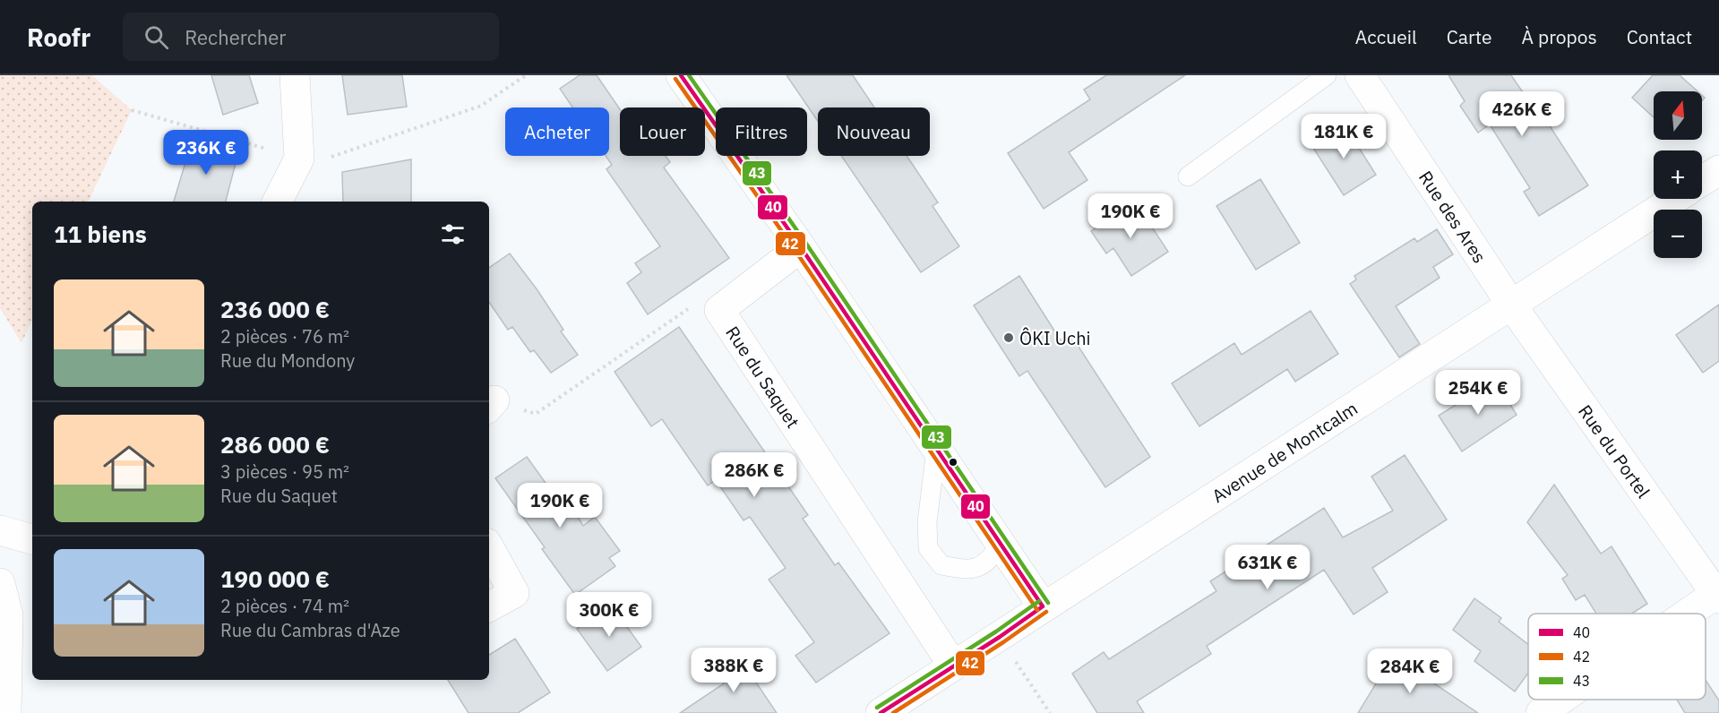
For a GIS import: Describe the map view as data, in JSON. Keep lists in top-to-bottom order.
{
  "streets": {
    "street": [
      "Rue des Ares",
      "Rue du Saquet",
      "Avenue de Montcalm",
      "Rue du Portel"
    ]
  },
  "crossings": [
    ["Rue des Ares", "Avenue de Montcalm"],
    ["Rue des Ares", "Rue du Portel"],
    ["Rue du Saquet", "Avenue de Montcalm"],
    ["Avenue de Montcalm", "Rue du Portel"]
  ],
  "places": ["ÔKI Uchi"],
  "lines": ["transit line 40", "transit line 43", "transit line 42"],
  "legend": ["40", "42", "43"],
  "north": "top",
  "page": {
    "header": "Roofr",
    "search": "Rechercher",
    "nav": [
      "Accueil",
      "Carte",
      "À propos",
      "Contact"
    ],
    "map_buttons": ["+", "−"],
    "price": [
      "426K €",
      "181K €",
      "236K €",
      "190K €",
      "254K €",
      "286K €",
      "190K €",
      "631K €",
      "300K €",
      "388K €",
      "284K €"
    ],
    "chip": [
      "Acheter",
      "Louer",
      "Filtres",
      "Nouveau"
    ],
    "heading": "11 biens",
    "list": [
      {
        "name": "236 000 €",
        "note": "2 pièces · 76 m² · Rue du Mondony"
      },
      {
        "name": "286 000 €",
        "note": "3 pièces · 95 m² · Rue du Saquet"
      },
      {
        "name": "190 000 €",
        "note": "2 pièces · 74 m² · Rue du Cambras d'Aze"
      }
    ]
  }
}
